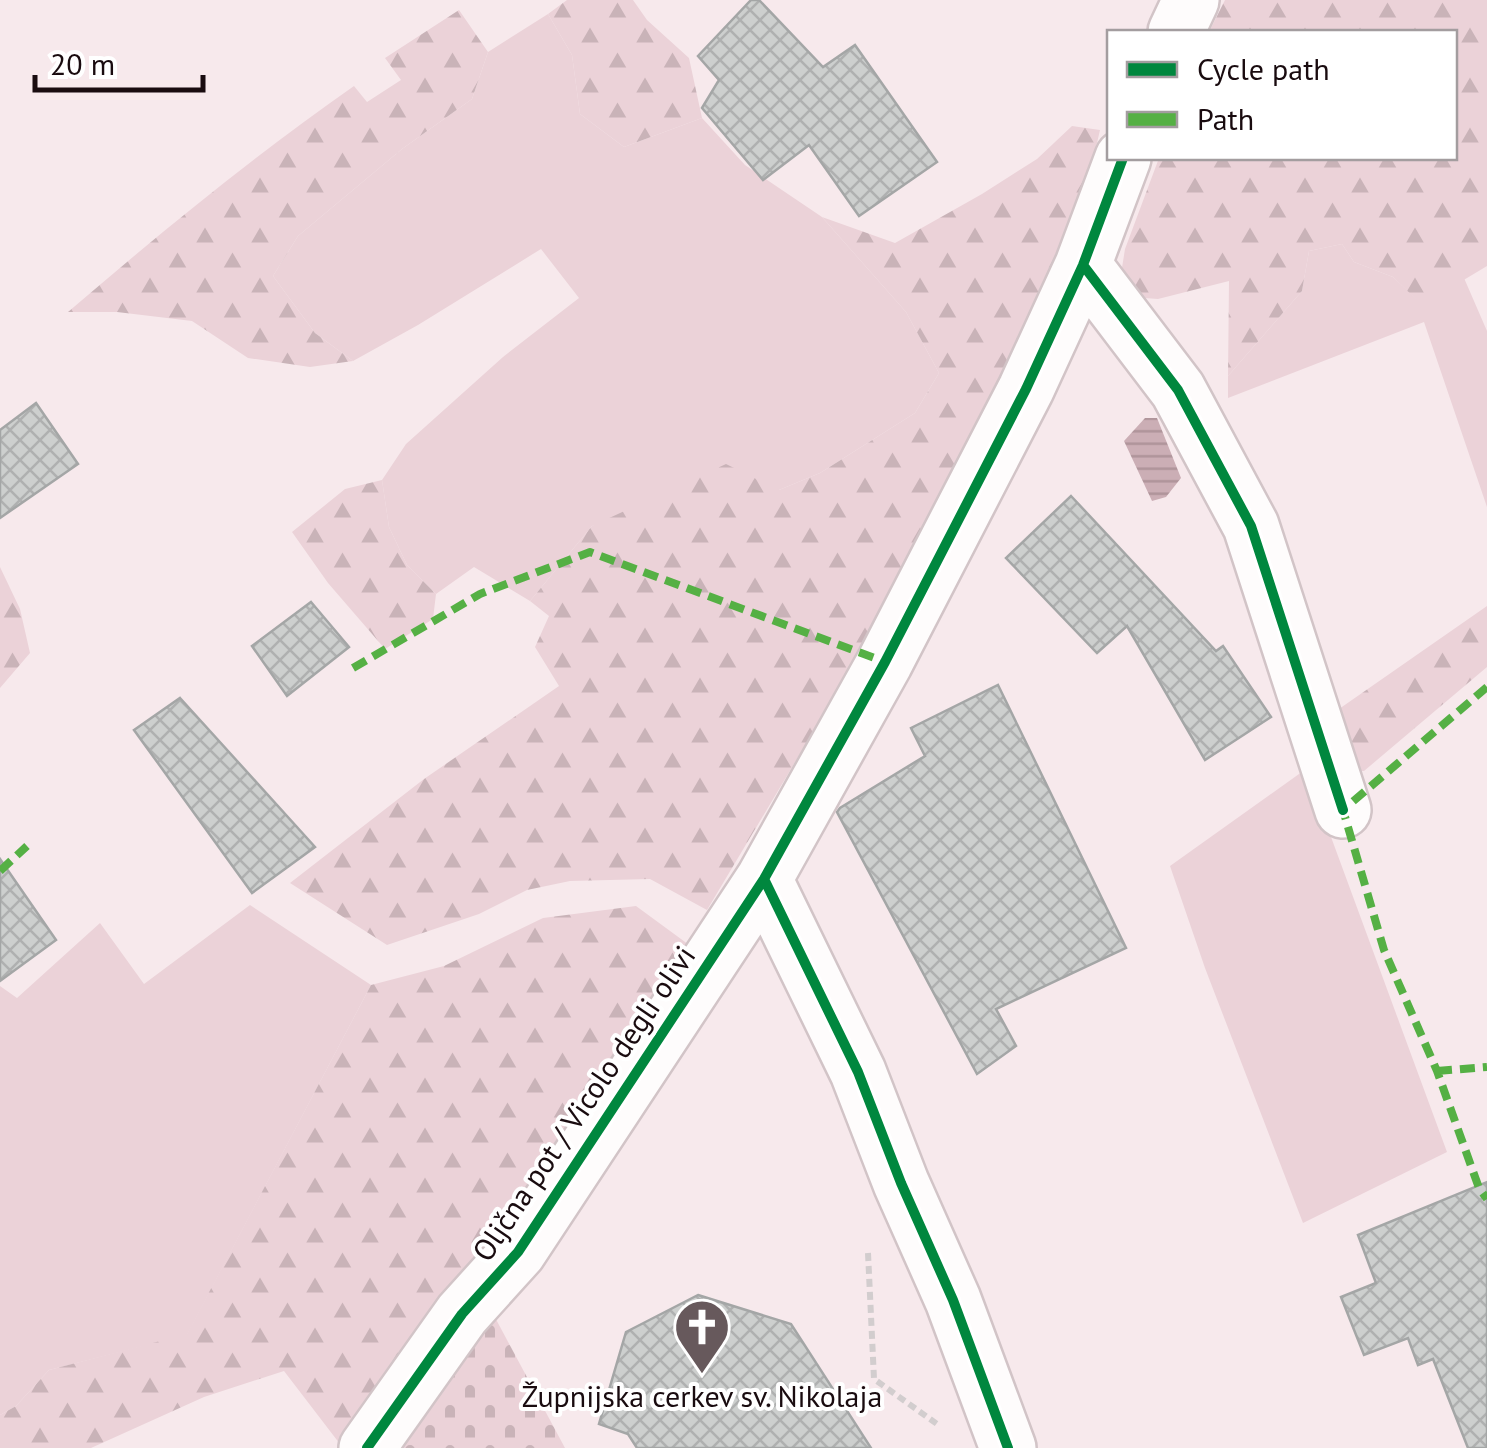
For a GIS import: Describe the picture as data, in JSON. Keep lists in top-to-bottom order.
{
  "streets": {
    "street": ["Oljčna pot / Vicolo degli olivi"]
  },
  "places": {
    "church": ["Župnijska cerkev sv. Nikolaja"]
  },
  "legend": ["Cycle path", "Path"],
  "scale_bar": "20 m"
}
